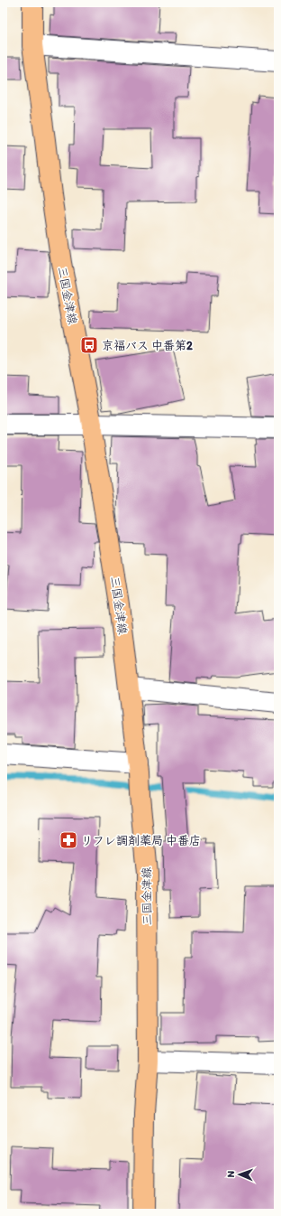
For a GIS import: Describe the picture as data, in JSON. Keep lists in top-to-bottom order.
{
  "streets": {
    "main road": ["三国金津線"]
  },
  "places": {
    "bus stop": ["京福バス 中番第2"],
    "pharmacy": ["リフレ調剤薬局 中番店"]
  },
  "north": "left"
}
